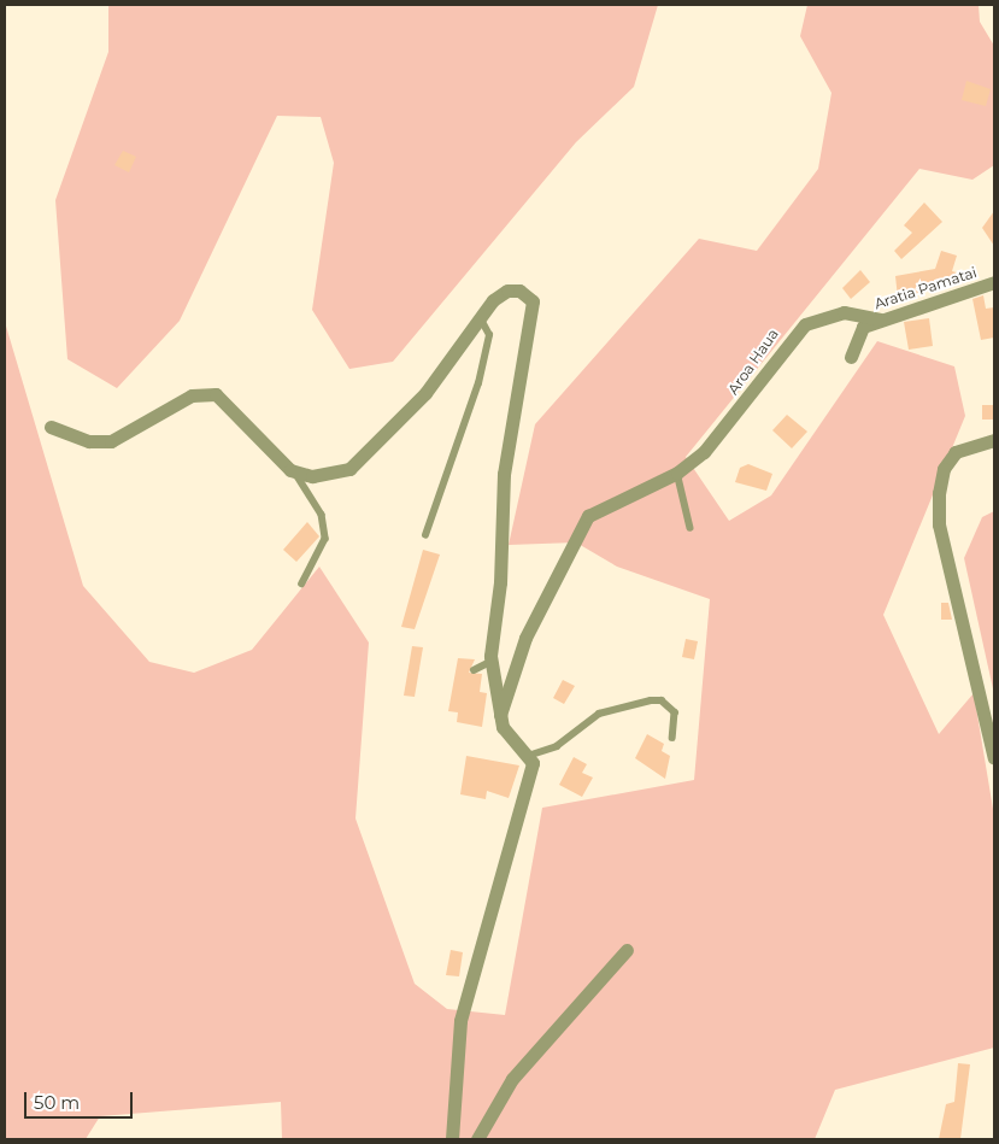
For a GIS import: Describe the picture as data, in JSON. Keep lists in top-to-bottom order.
{
  "streets": {
    "street": ["Aratia Pamatai", "Aroa Haua"]
  },
  "crossings": [
    ["Aratia Pamatai", "Aroa Haua"]
  ],
  "scale_bar": "50 m"
}
